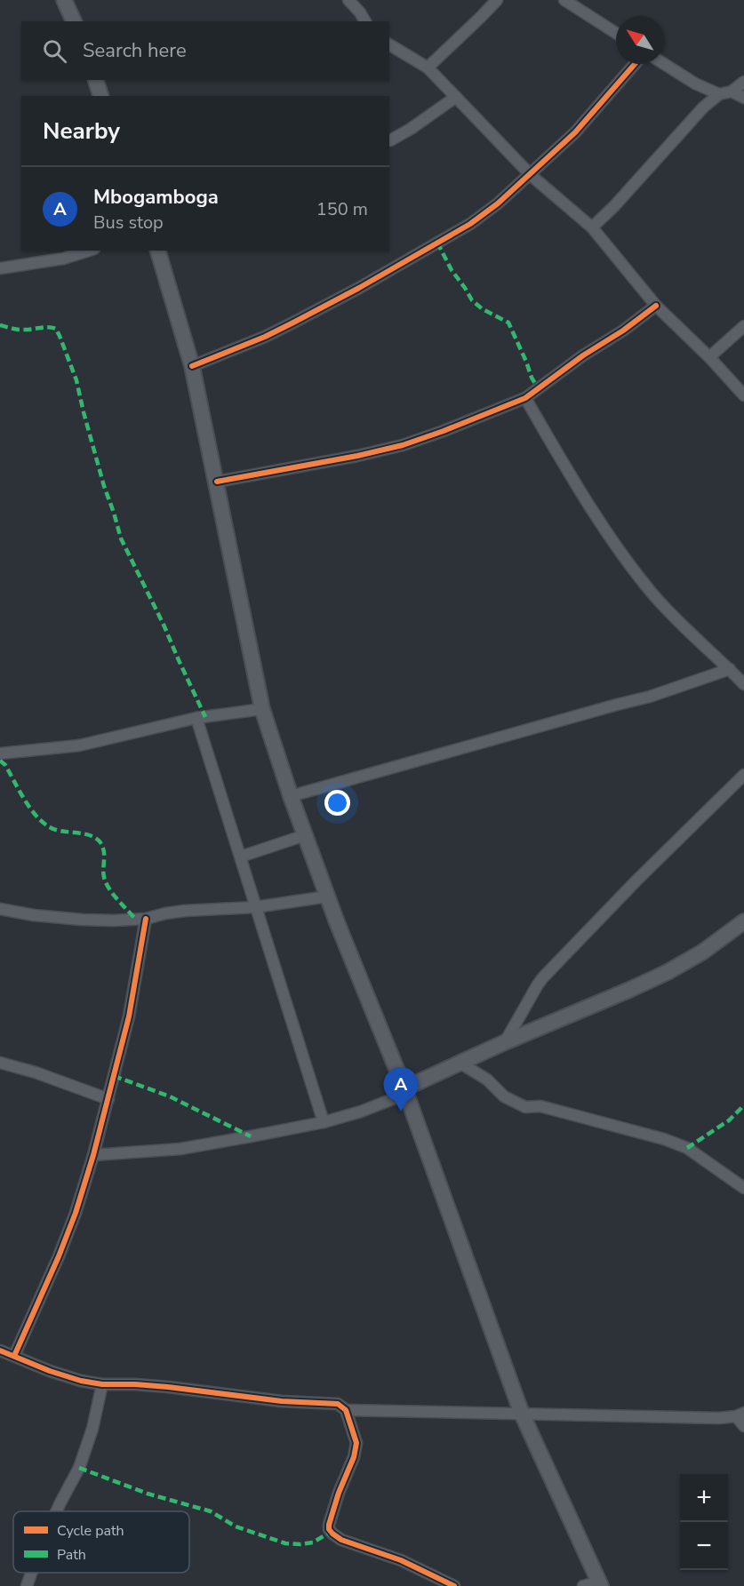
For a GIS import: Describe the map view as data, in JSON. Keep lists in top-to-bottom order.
{
  "legend": ["Cycle path", "Path"],
  "north": "top left",
  "page": {
    "search": "Search here",
    "heading": "Nearby",
    "list": [
      {
        "mark": "A",
        "name": "Mbogamboga",
        "note": "Bus stop",
        "value": "150 m"
      }
    ],
    "pins": "A",
    "map_buttons": ["+", "−"]
  }
}
